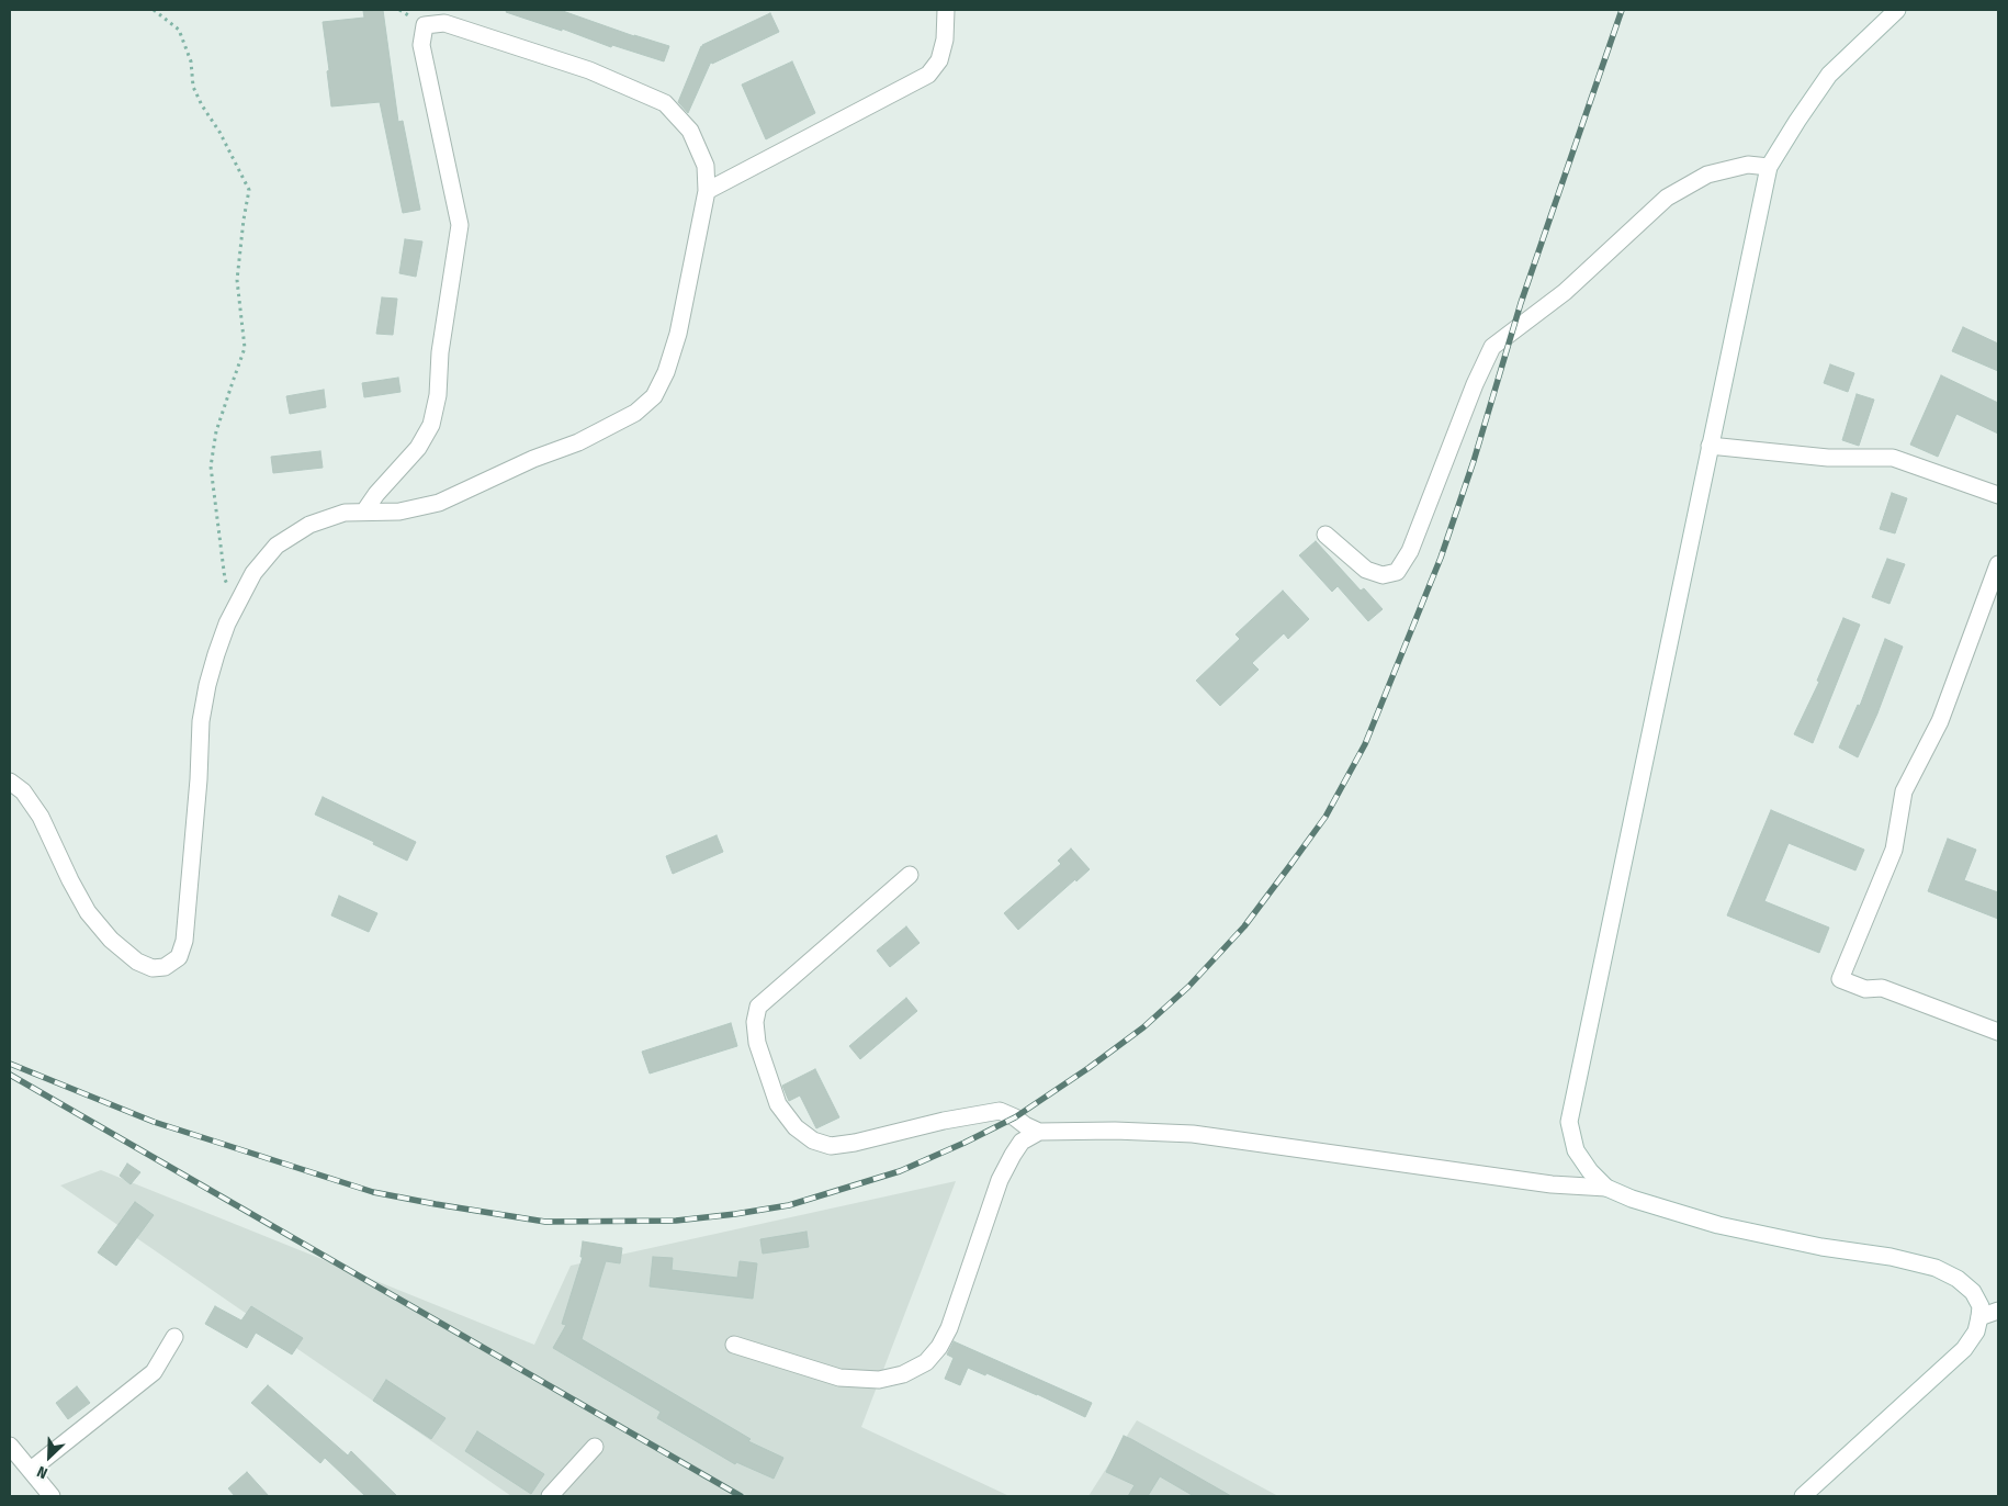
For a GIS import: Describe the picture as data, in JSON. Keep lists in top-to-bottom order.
{
  "north": "bottom left"
}
